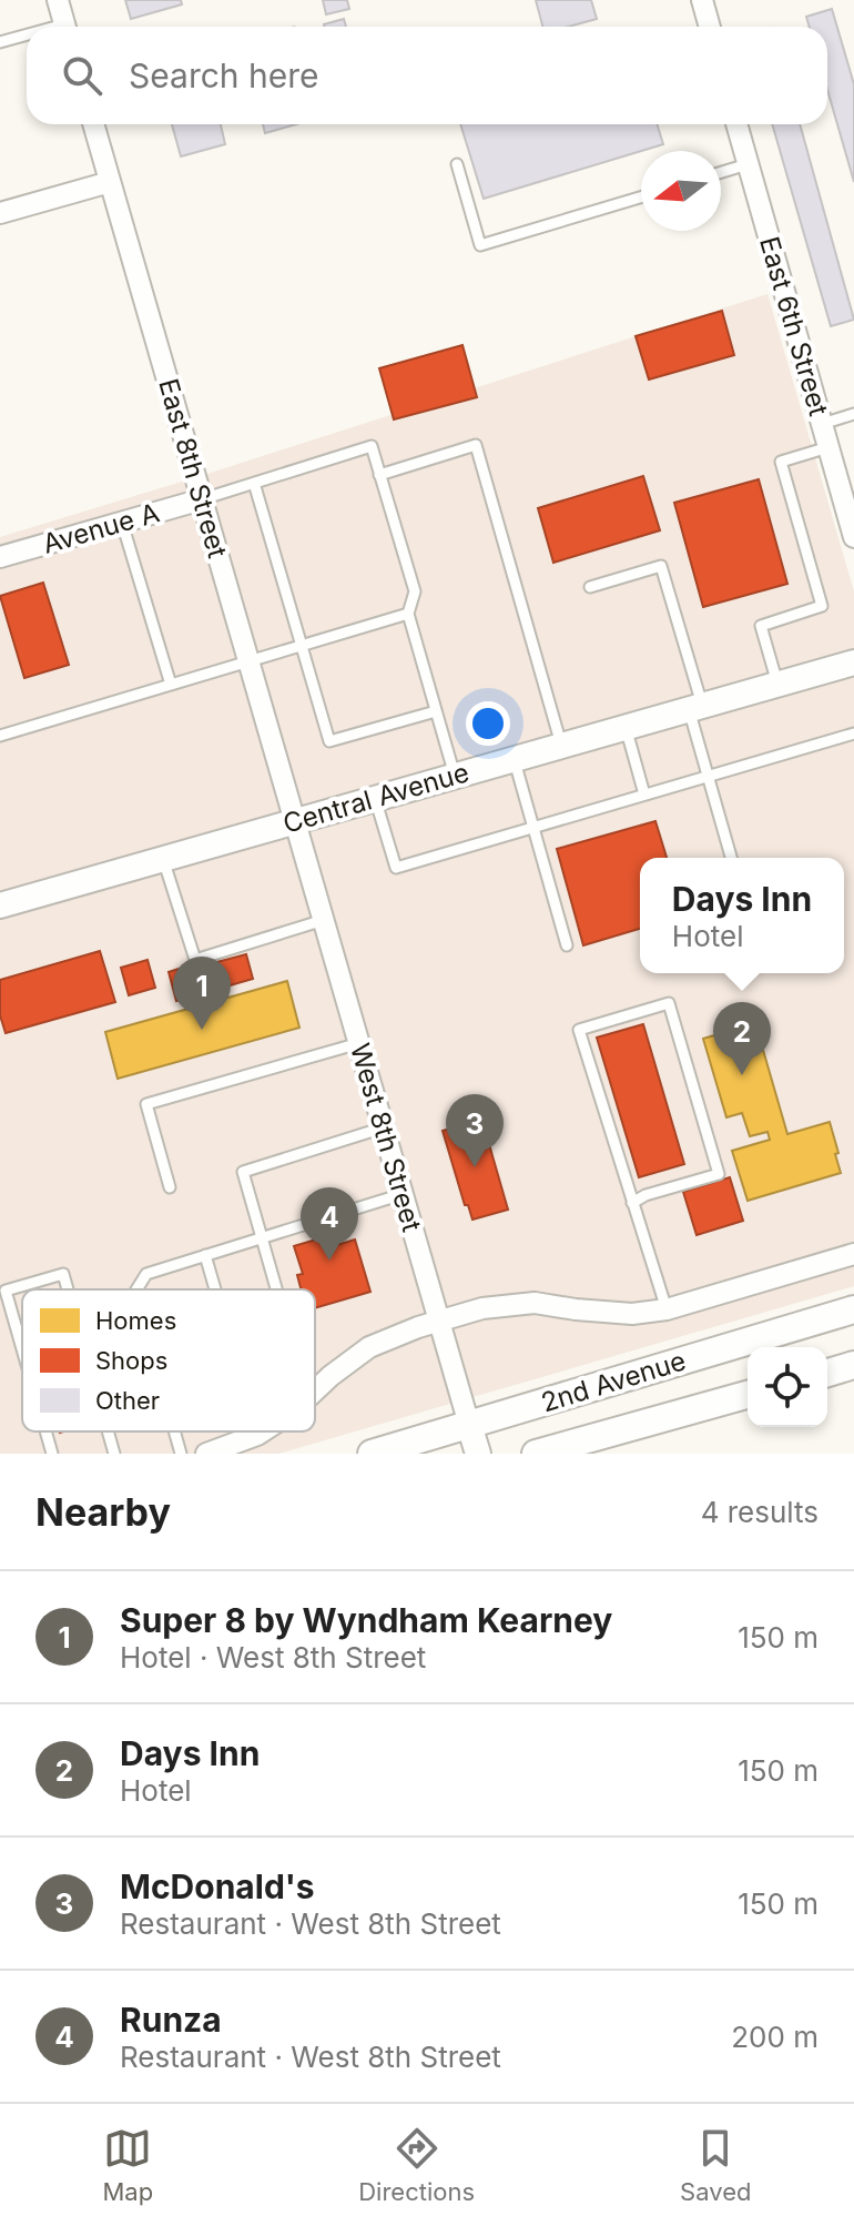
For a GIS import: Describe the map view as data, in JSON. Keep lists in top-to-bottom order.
{
  "streets": {
    "main road": ["2nd Avenue"],
    "street": [
      "East 6th Street",
      "East 8th Street",
      "Avenue A",
      "Central Avenue",
      "West 8th Street"
    ]
  },
  "crossings": [
    ["East 8th Street", "Avenue A"],
    ["East 8th Street", "Central Avenue"],
    ["East 8th Street", "West 8th Street"],
    ["Central Avenue", "West 8th Street"],
    ["West 8th Street", "2nd Avenue"]
  ],
  "legend": ["Homes", "Shops", "Other"],
  "north": "left",
  "page": {
    "search": "Search here",
    "popup": ["Days Inn", "Hotel"],
    "pins": [
      "1",
      "2",
      "3",
      "4"
    ],
    "heading": ["Nearby", "4 results"],
    "list": [
      {
        "mark": "1",
        "name": "Super 8 by Wyndham Kearney",
        "note": "Hotel · West 8th Street",
        "value": "150 m"
      },
      {
        "mark": "2",
        "name": "Days Inn",
        "note": "Hotel",
        "value": "150 m"
      },
      {
        "mark": "3",
        "name": "McDonald's",
        "note": "Restaurant · West 8th Street",
        "value": "150 m"
      },
      {
        "mark": "4",
        "name": "Runza",
        "note": "Restaurant · West 8th Street",
        "value": "200 m"
      }
    ],
    "nav": ["Map", "Directions", "Saved"]
  }
}
